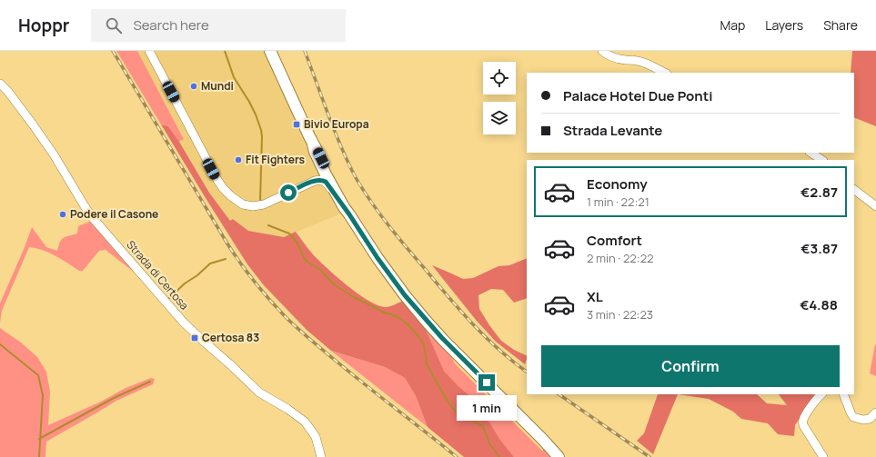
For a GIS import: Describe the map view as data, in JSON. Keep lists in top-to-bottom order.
{
  "streets": {
    "street": ["Strada di Certosa"]
  },
  "places": {
    "other": ["Mundi", "Fit Fighters", "Podere il Casone"],
    "transit": ["Bivio Europa", "Certosa 83"]
  },
  "page": {
    "header": "Hoppr",
    "search": "Search here",
    "nav": ["Map", "Layers", "Share"],
    "banner": ["Palace Hotel Due Ponti", "Strada Levante"],
    "list": [
      {
        "name": "Economy",
        "note": "1 min · 22:21",
        "value": "€2.87"
      },
      {
        "name": "Comfort",
        "note": "2 min · 22:22",
        "value": "€3.87"
      },
      {
        "name": "XL",
        "note": "3 min · 22:23",
        "value": "€4.88"
      }
    ],
    "buttons": "Confirm",
    "bubble": "1 min"
  }
}
